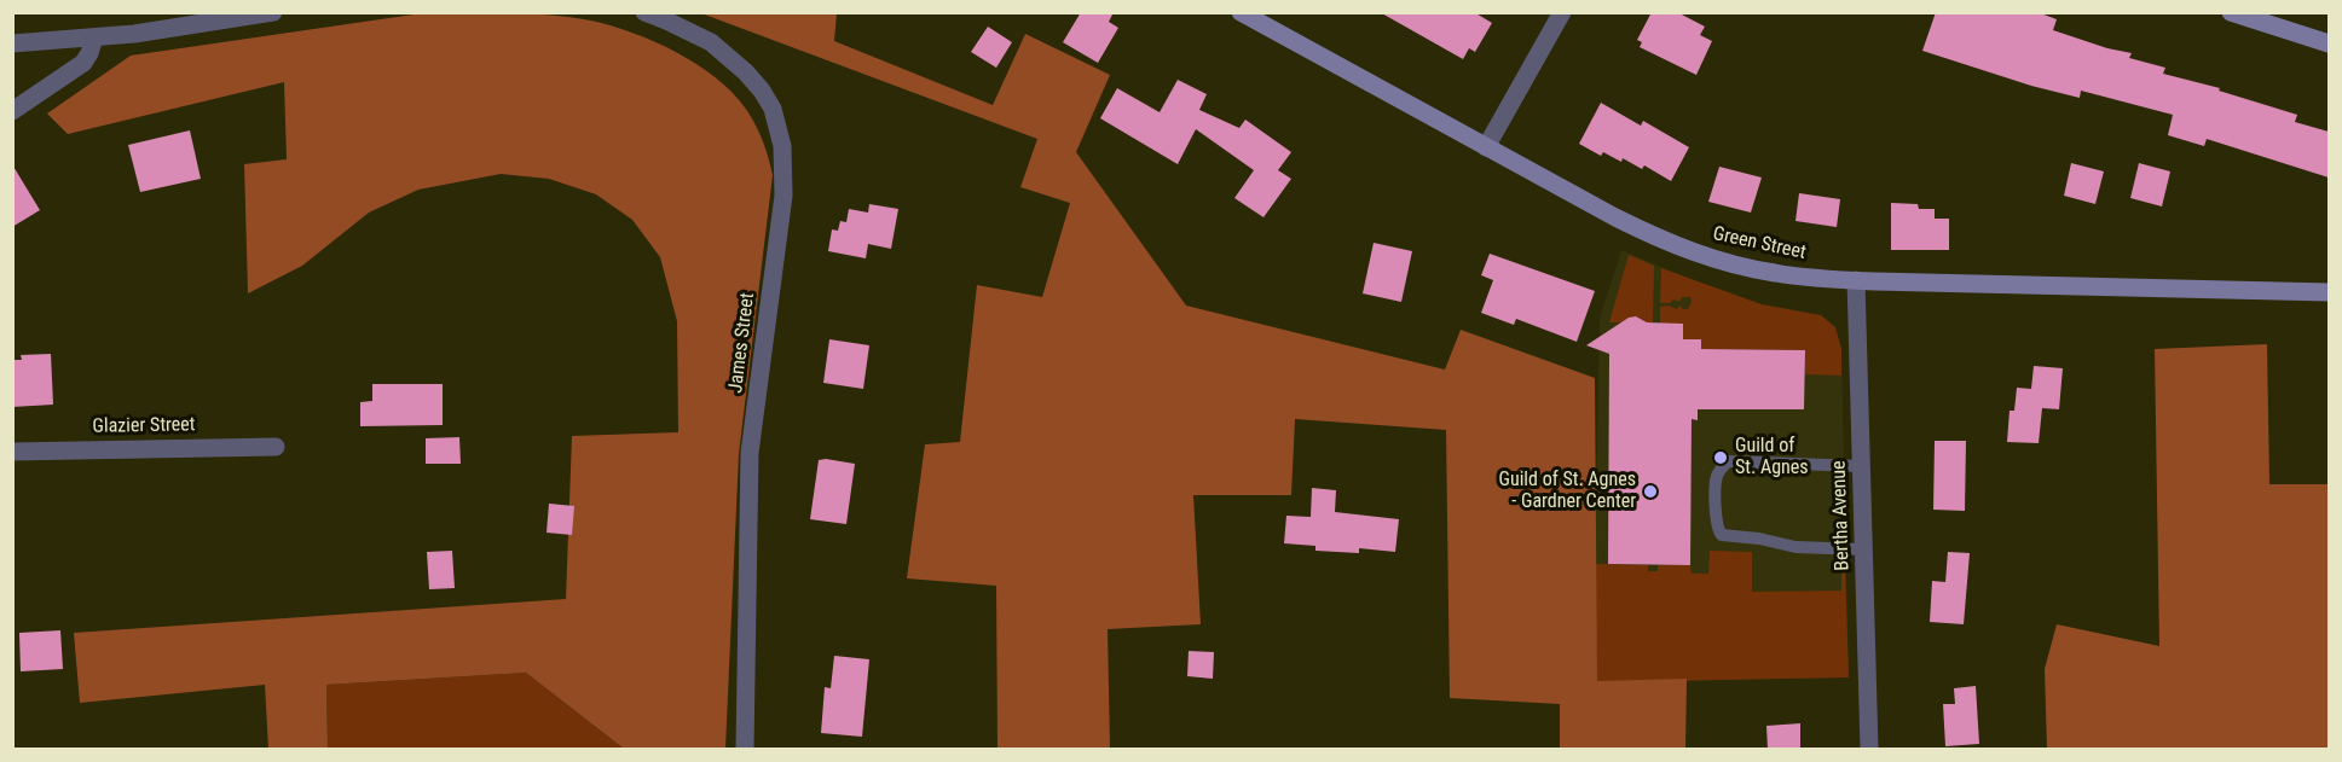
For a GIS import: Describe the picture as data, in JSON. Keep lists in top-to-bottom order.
{
  "streets": {
    "street": [
      "Green Street",
      "James Street",
      "Glazier Street",
      "Bertha Avenue"
    ]
  },
  "crossings": [
    ["Green Street", "Bertha Avenue"]
  ],
  "places": ["Guild of St. Agnes", "Guild of St. Agnes - Gardner Center"]
}
